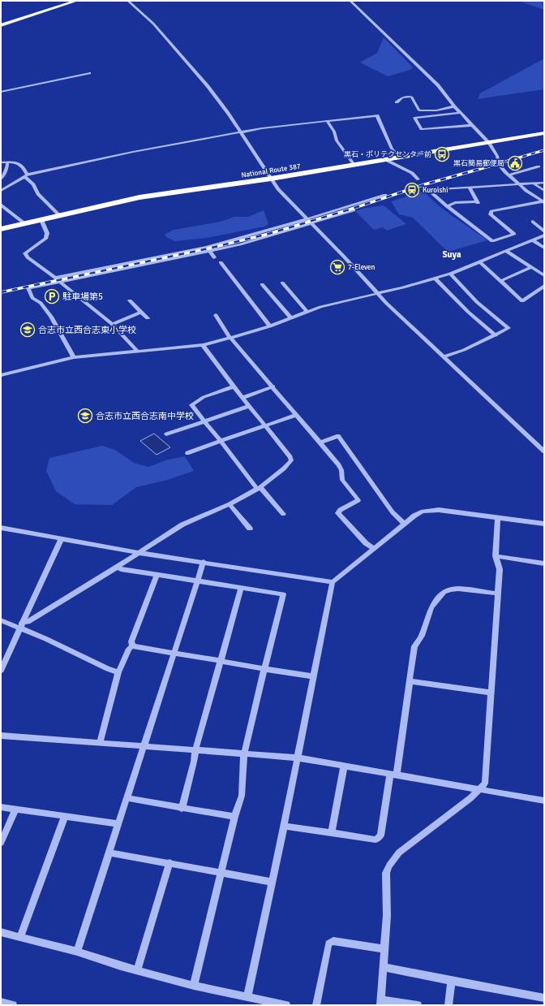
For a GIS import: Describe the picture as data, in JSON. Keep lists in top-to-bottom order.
{
  "streets": {
    "highway": ["National Route 387"]
  },
  "districts": ["Suya"],
  "places": {
    "bus stop": ["黒石・ポリテクセンター前"],
    "public building": ["黒石簡易郵便局"],
    "station": ["Kuroishi"],
    "supermarket": ["7-Eleven"],
    "parking": ["駐車場第5"],
    "school or university": ["合志市立西合志東小学校", "合志市立西合志南中学校"]
  }
}
